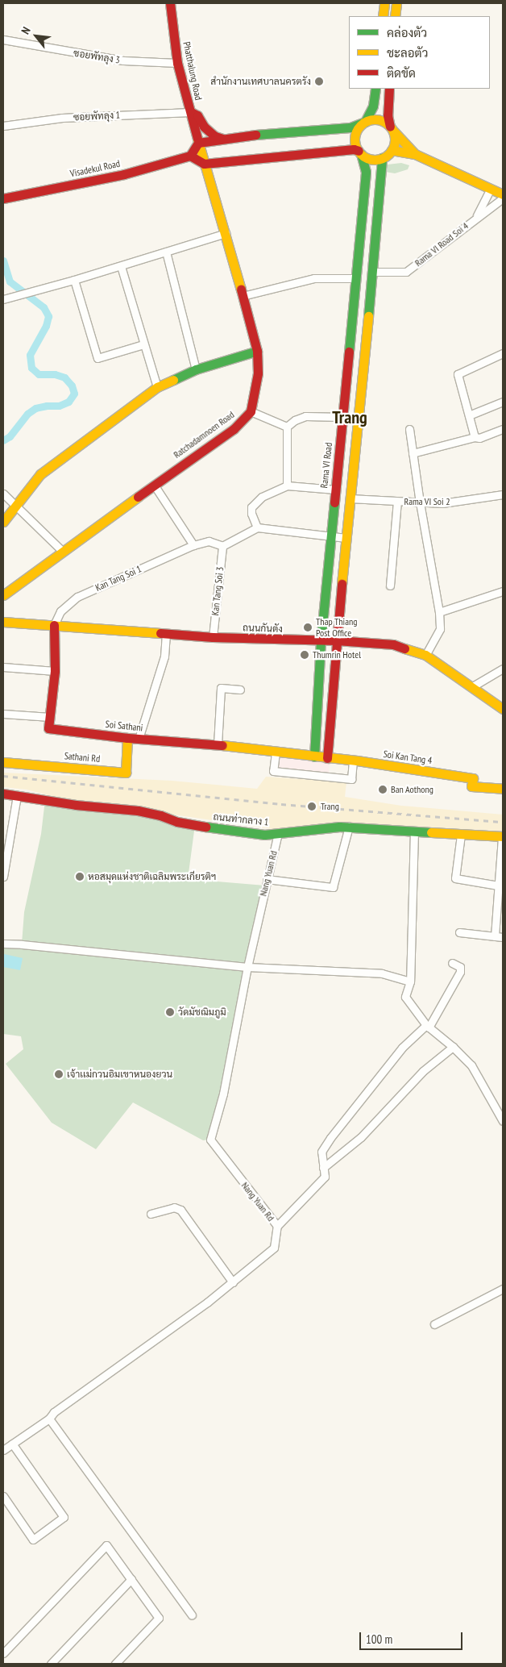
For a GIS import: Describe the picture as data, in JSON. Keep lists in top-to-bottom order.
{
  "streets": {
    "street": [
      "ซอยพัทลุง 3",
      "Phatthalung Road",
      "ซอยพัทลุง 1",
      "Visadekul Road",
      "Rama VI Road Soi 4",
      "Ratchadamnoen Road",
      "Rama VI Road",
      "Rama VI Soi 2",
      "Kan Tang Soi 1",
      "Kan Tang Soi 3",
      "ถนนกันตัง",
      "Soi Sathani",
      "Sathani Rd",
      "Soi Kan Tang 4",
      "ถนนท่ากลาง 1",
      "Nang Yuan Rd"
    ]
  },
  "crossings": [
    ["ซอยพัทลุง 3", "Phatthalung Road"],
    ["Phatthalung Road", "ซอยพัทลุง 1"],
    ["Rama VI Road", "ถนนกันตัง"],
    ["Rama VI Road", "Soi Kan Tang 4"],
    ["Kan Tang Soi 1", "Kan Tang Soi 3"],
    ["Kan Tang Soi 1", "ถนนกันตัง"],
    ["Kan Tang Soi 3", "ถนนกันตัง"],
    ["Soi Sathani", "Sathani Rd"],
    ["Soi Sathani", "Soi Kan Tang 4"],
    ["ถนนท่ากลาง 1", "Nang Yuan Rd"]
  ],
  "districts": ["Trang"],
  "places": [
    "สำนักงานเทศบาลนครตรัง",
    "Thap Thiang Post Office",
    "Thumrin Hotel",
    "Ban Aothong",
    "Trang",
    "หอสมุดแห่งชาติเฉลิมพระเกียรติฯ",
    "วัดมัชฌิมภูมิ",
    "เจ้าเเม่กวนอิมเขาหนองยวน"
  ],
  "legend": ["คล่องตัว", "ชะลอตัว", "ติดขัด"],
  "scale_bar": "100 m",
  "north": "top left"
}
